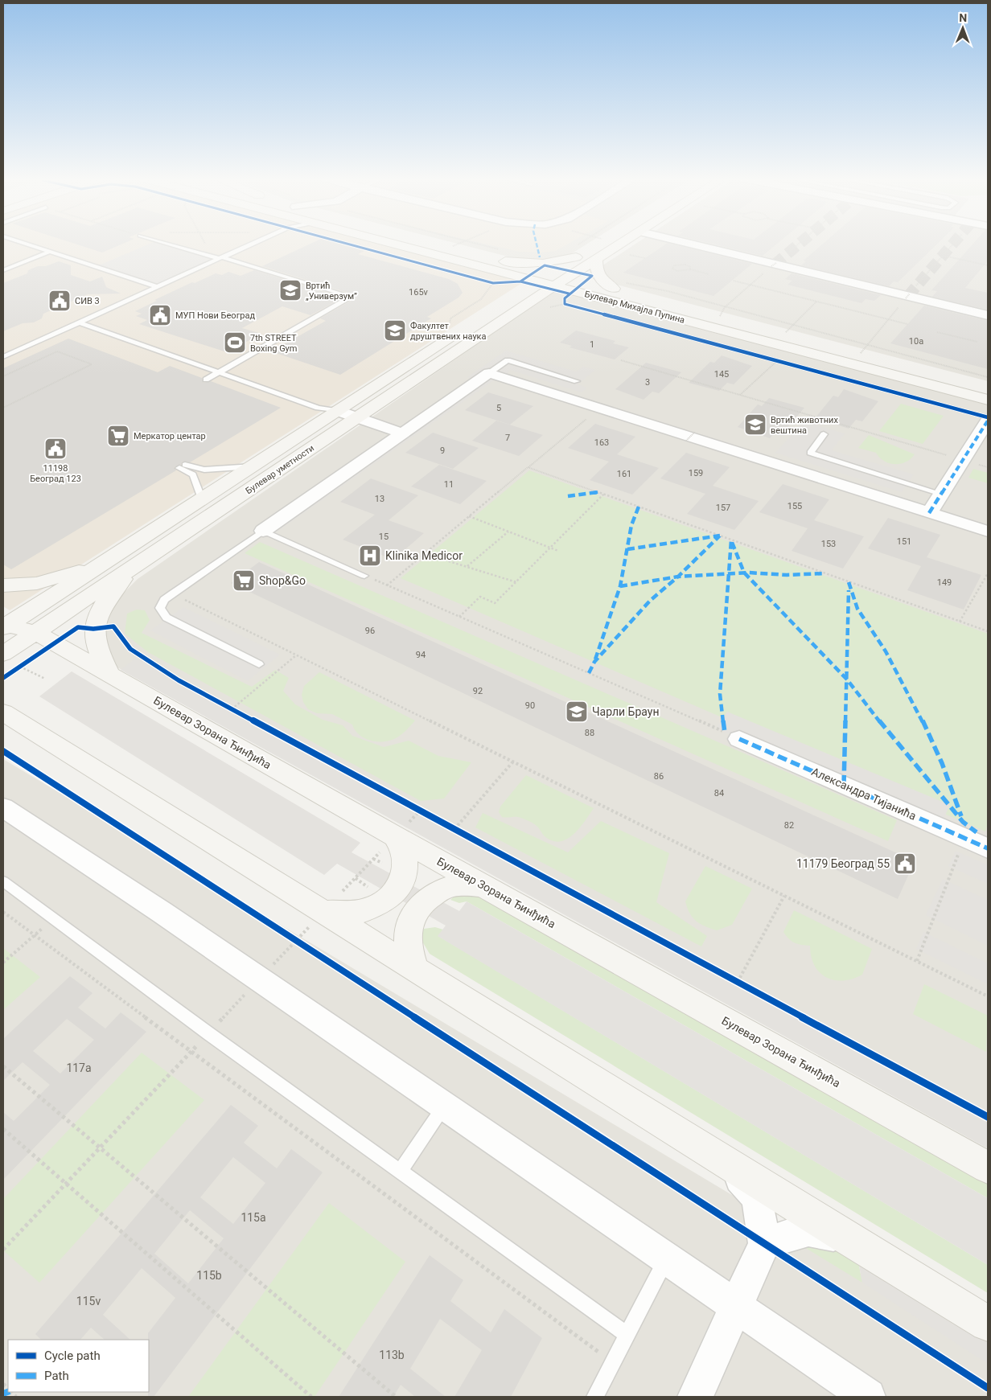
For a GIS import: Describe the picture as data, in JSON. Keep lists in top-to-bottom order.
{
  "streets": {
    "street": [
      "Булевар Михајла Пупина",
      "Булевар уметности",
      "Булевар Зорана Ђинђића",
      "Александра Тијанића"
    ]
  },
  "crossings": [
    ["Булевар Михајла Пупина", "Булевар уметности"],
    ["Булевар уметности", "Булевар Зорана Ђинђића"]
  ],
  "places": {
    "school or university": [
      "Вртић „Универзум”",
      "Факултет друштвених наука",
      "Вртић животних вештина",
      "Чарли Браун"
    ],
    "public building": [
      "СИВ 3",
      "МУП Нови Београд",
      "11198 Београд 123",
      "11179 Београд 55"
    ],
    "sports": ["7th STREET Boxing Gym"],
    "supermarket": ["Меркатор центар", "Shop&Go"],
    "hospital": ["Klinika Medicor"]
  },
  "house_numbers": [
    "165v",
    "10a",
    "1",
    "145",
    "3",
    "5",
    "7",
    "163",
    "9",
    "159",
    "161",
    "11",
    "13",
    "155",
    "157",
    "15",
    "151",
    "153",
    "149",
    "96",
    "94",
    "92",
    "90",
    "88",
    "86",
    "84",
    "82",
    "117a",
    "115a",
    "115b",
    "115v",
    "113b"
  ],
  "legend": ["Cycle path", "Path"],
  "north": "top"
}
